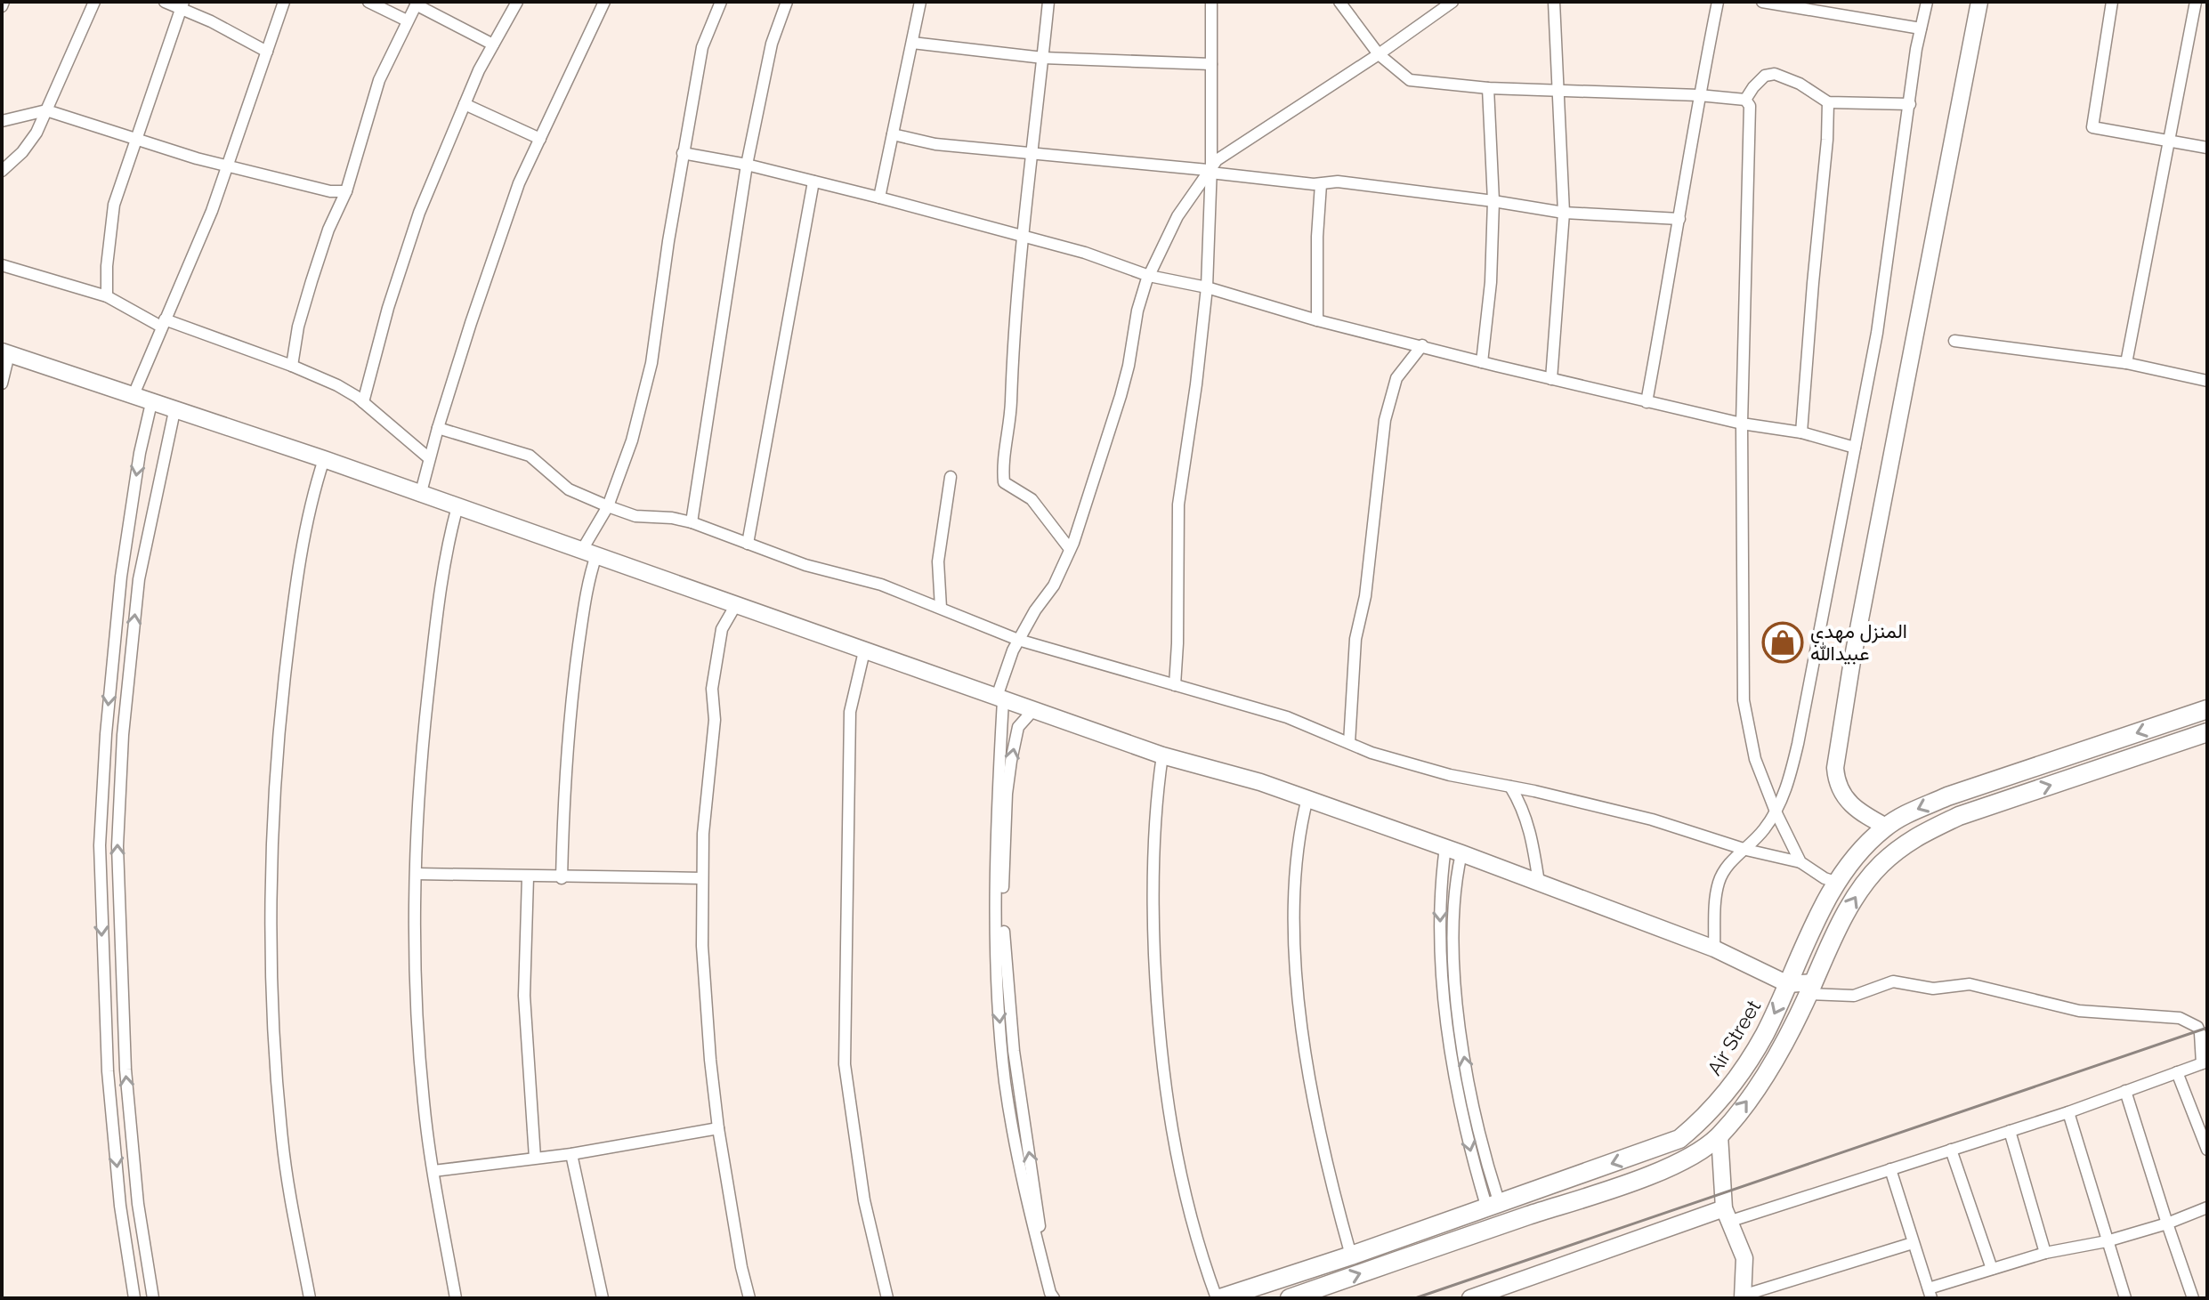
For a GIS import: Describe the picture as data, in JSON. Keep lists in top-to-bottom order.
{
  "streets": {
    "main road": ["Air Street"]
  },
  "places": {
    "shop": ["المنزل مهدي عبيدالله"]
  }
}
